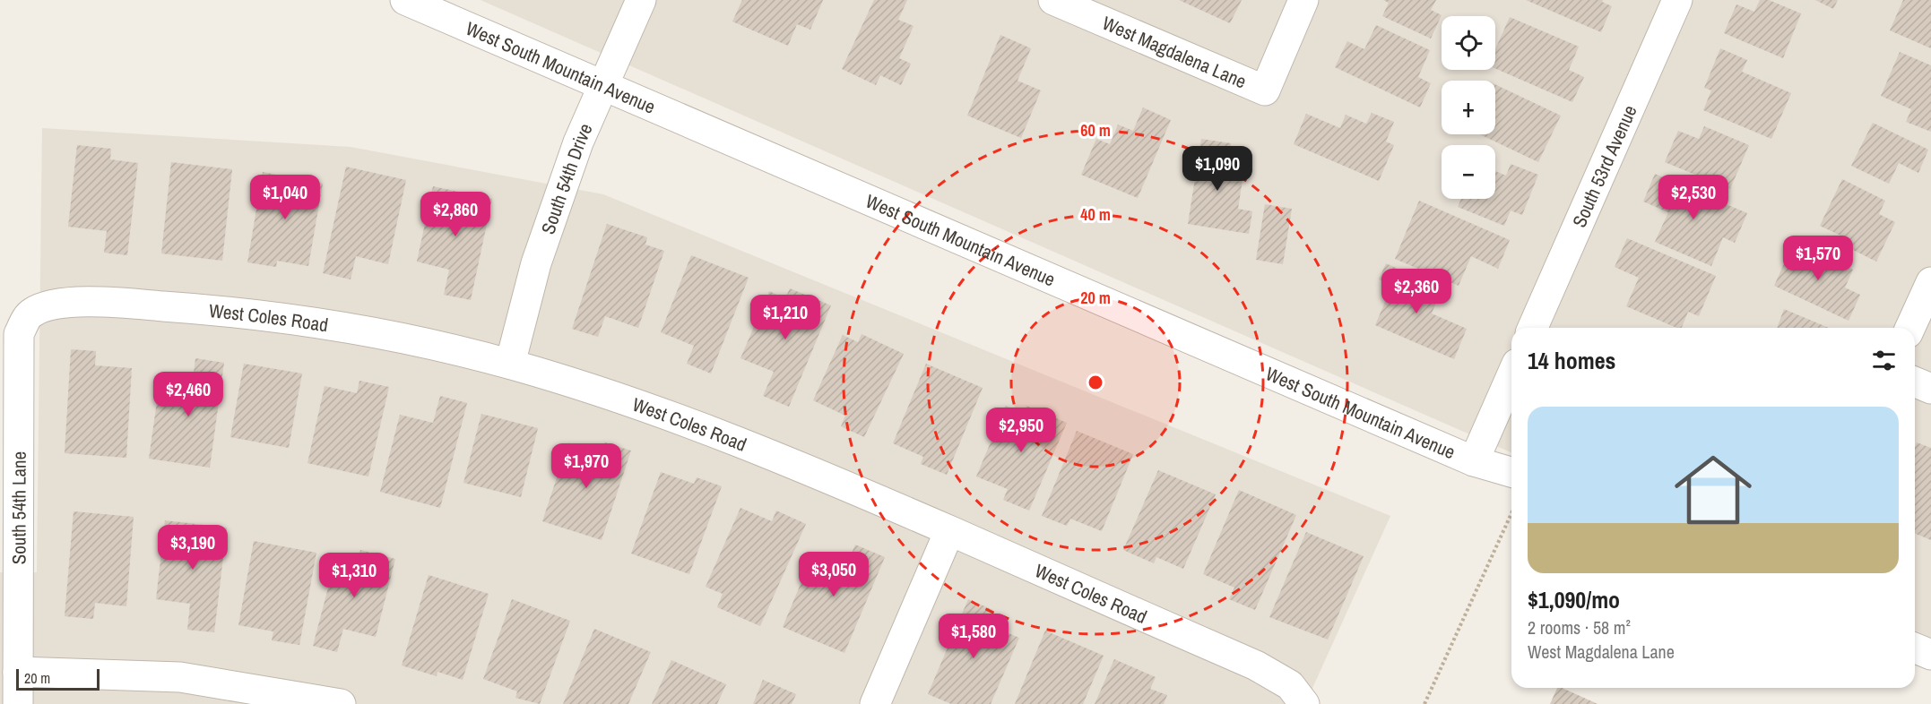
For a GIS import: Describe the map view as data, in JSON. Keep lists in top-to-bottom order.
{
  "streets": {
    "street": [
      "West Magdalena Lane",
      "West South Mountain Avenue",
      "South 53rd Avenue",
      "South 54th Drive",
      "West Coles Road",
      "South 54th Lane"
    ]
  },
  "crossings": [
    ["West South Mountain Avenue", "South 54th Drive"],
    ["South 54th Drive", "West Coles Road"],
    ["West Coles Road", "South 54th Lane"]
  ],
  "scale_bar": "20 m",
  "page": {
    "map_buttons": ["+", "−"],
    "price": [
      "$1,090",
      "$1,040",
      "$2,530",
      "$2,860",
      "$1,570",
      "$2,360",
      "$1,210",
      "$2,460",
      "$2,950",
      "$1,970",
      "$3,190",
      "$3,050",
      "$1,310",
      "$1,580"
    ],
    "heading": "14 homes",
    "list": [
      {
        "name": "$1,090/mo",
        "note": "2 rooms · 58 m² · West Magdalena Lane"
      }
    ],
    "scale": "20 m"
  },
  "rings": ["60 m", "40 m", "20 m"]
}
